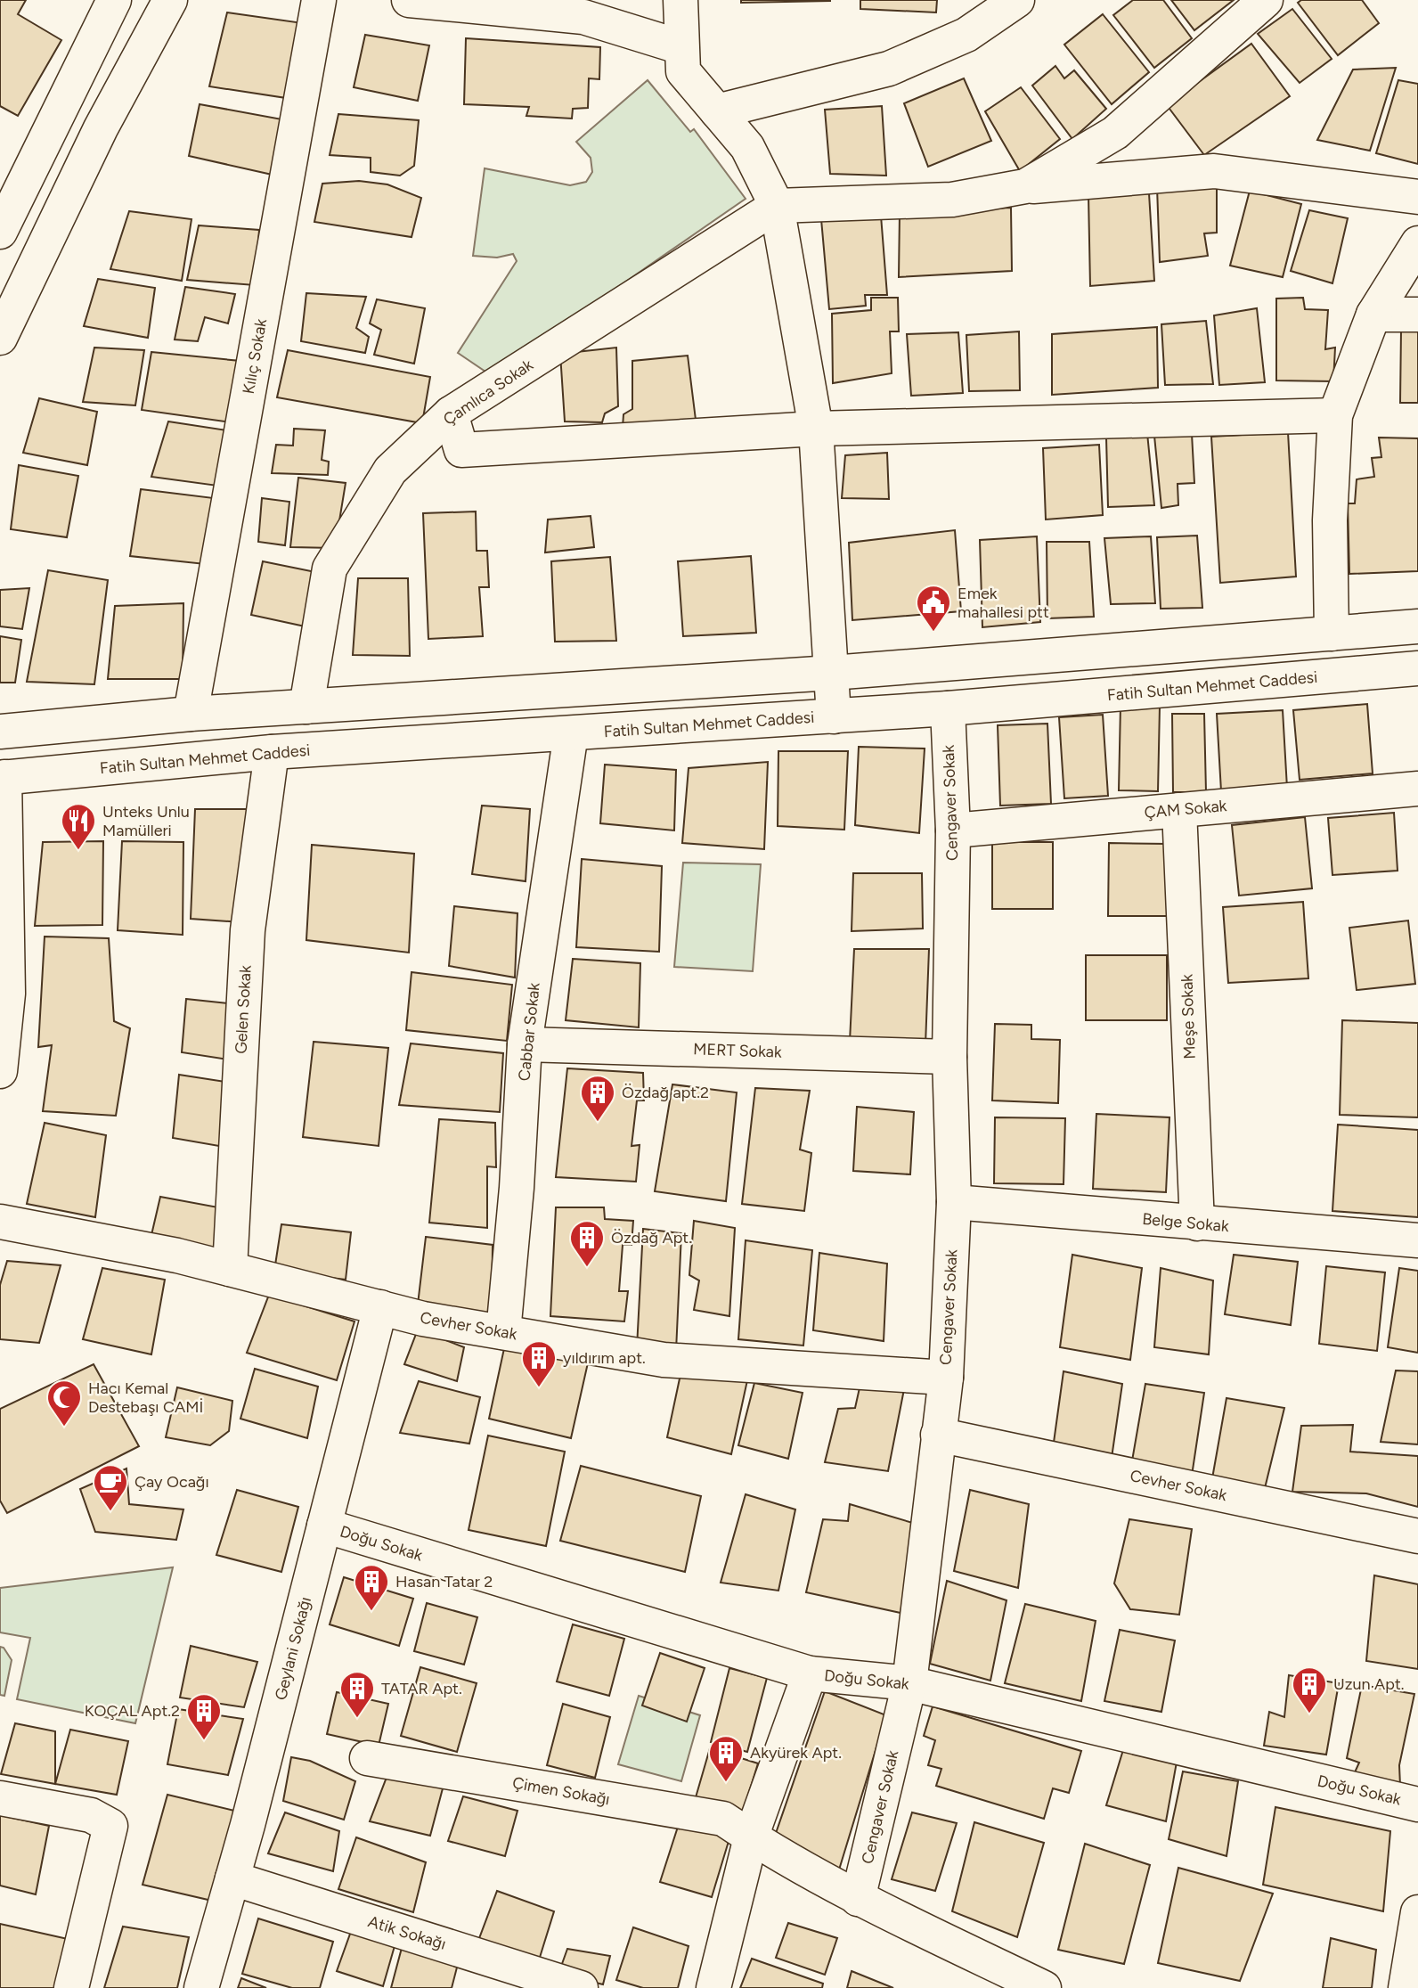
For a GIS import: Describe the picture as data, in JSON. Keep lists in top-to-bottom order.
{
  "streets": {
    "street": [
      "Kılıç Sokak",
      "Çamlıca Sokak",
      "Fatih Sultan Mehmet Caddesi",
      "Cengaver Sokak",
      "ÇAM Sokak",
      "Gelen Sokak",
      "Meşe Sokak",
      "Cabbar Sokak",
      "MERT Sokak",
      "Belge Sokak",
      "Cevher Sokak",
      "Doğu Sokak",
      "Geylani Sokağı",
      "Çimen Sokağı",
      "Atik Sokağı"
    ]
  },
  "crossings": [
    ["Fatih Sultan Mehmet Caddesi", "Cengaver Sokak"],
    ["Fatih Sultan Mehmet Caddesi", "Gelen Sokak"],
    ["Fatih Sultan Mehmet Caddesi", "Cabbar Sokak"],
    ["Cengaver Sokak", "ÇAM Sokak"],
    ["Cengaver Sokak", "MERT Sokak"],
    ["Cengaver Sokak", "Belge Sokak"],
    ["Cengaver Sokak", "Cevher Sokak"],
    ["Cengaver Sokak", "Doğu Sokak"],
    ["Cengaver Sokak", "Çimen Sokağı"],
    ["ÇAM Sokak", "Meşe Sokak"],
    ["Gelen Sokak", "Cevher Sokak"],
    ["Meşe Sokak", "Belge Sokak"],
    ["Cabbar Sokak", "MERT Sokak"],
    ["Cabbar Sokak", "Cevher Sokak"],
    ["Cevher Sokak", "Geylani Sokağı"],
    ["Doğu Sokak", "Geylani Sokağı"],
    ["Geylani Sokağı", "Atik Sokağı"]
  ],
  "places": {
    "public building": ["Emek mahallesi ptt"],
    "restaurant": ["Unteks Unlu Mamülleri"],
    "building": [
      "Özdağ apt.2",
      "Özdağ Apt.",
      "yıldırım apt.",
      "Hasan Tatar 2",
      "Uzun Apt.",
      "TATAR Apt.",
      "KOÇAL Apt.2",
      "Akyürek Apt."
    ],
    "mosque": ["Hacı Kemal Destebaşı CAMİ"],
    "cafe": ["Çay Ocağı"]
  }
}
